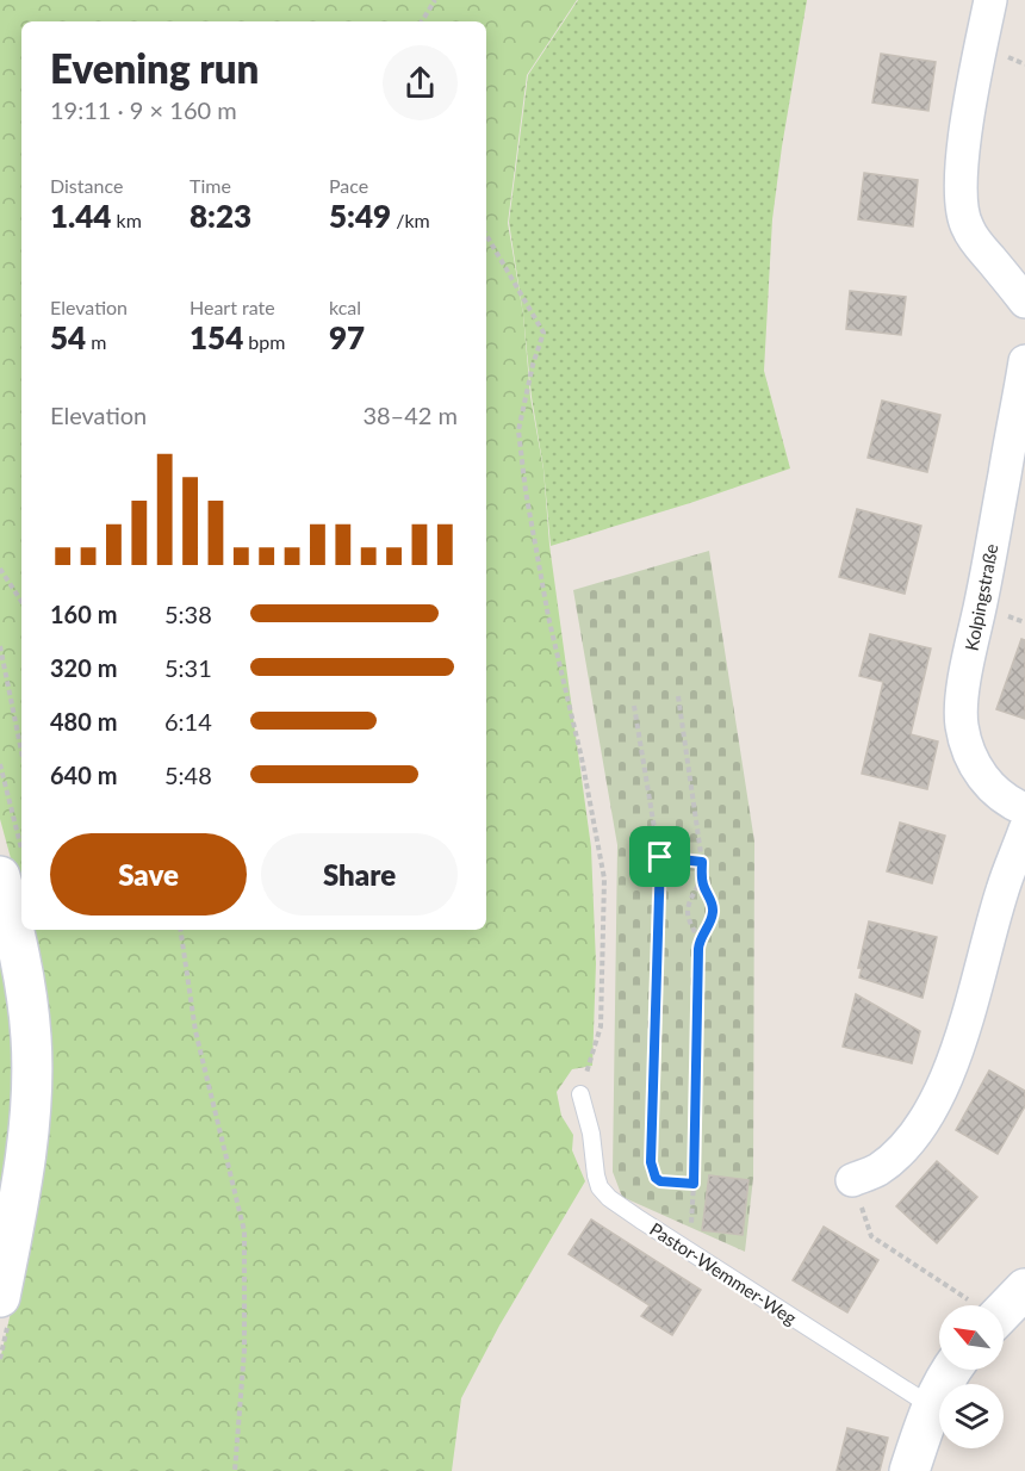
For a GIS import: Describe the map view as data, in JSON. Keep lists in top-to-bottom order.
{
  "streets": {
    "street": ["Kolpingstraße"],
    "lane": ["Pastor-Wemmer-Weg"]
  },
  "north": "top left",
  "page": {
    "heading": ["Evening run", "19:11 · 9 × 160 m"],
    "stats": [
      ["Distance", "1.44 km"],
      ["Time", "8:23"],
      ["Pace", "5:49 /km"],
      ["Elevation", "54 m"],
      ["Heart rate", "154 bpm"],
      ["kcal", "97"]
    ],
    "chart": ["Elevation", "38–42 m"],
    "list": [
      {
        "name": "160 m",
        "note": "5:38"
      },
      {
        "name": "320 m",
        "note": "5:31"
      },
      {
        "name": "480 m",
        "note": "6:14"
      },
      {
        "name": "640 m",
        "note": "5:48"
      }
    ],
    "buttons": ["Save", "Share"]
  }
}
